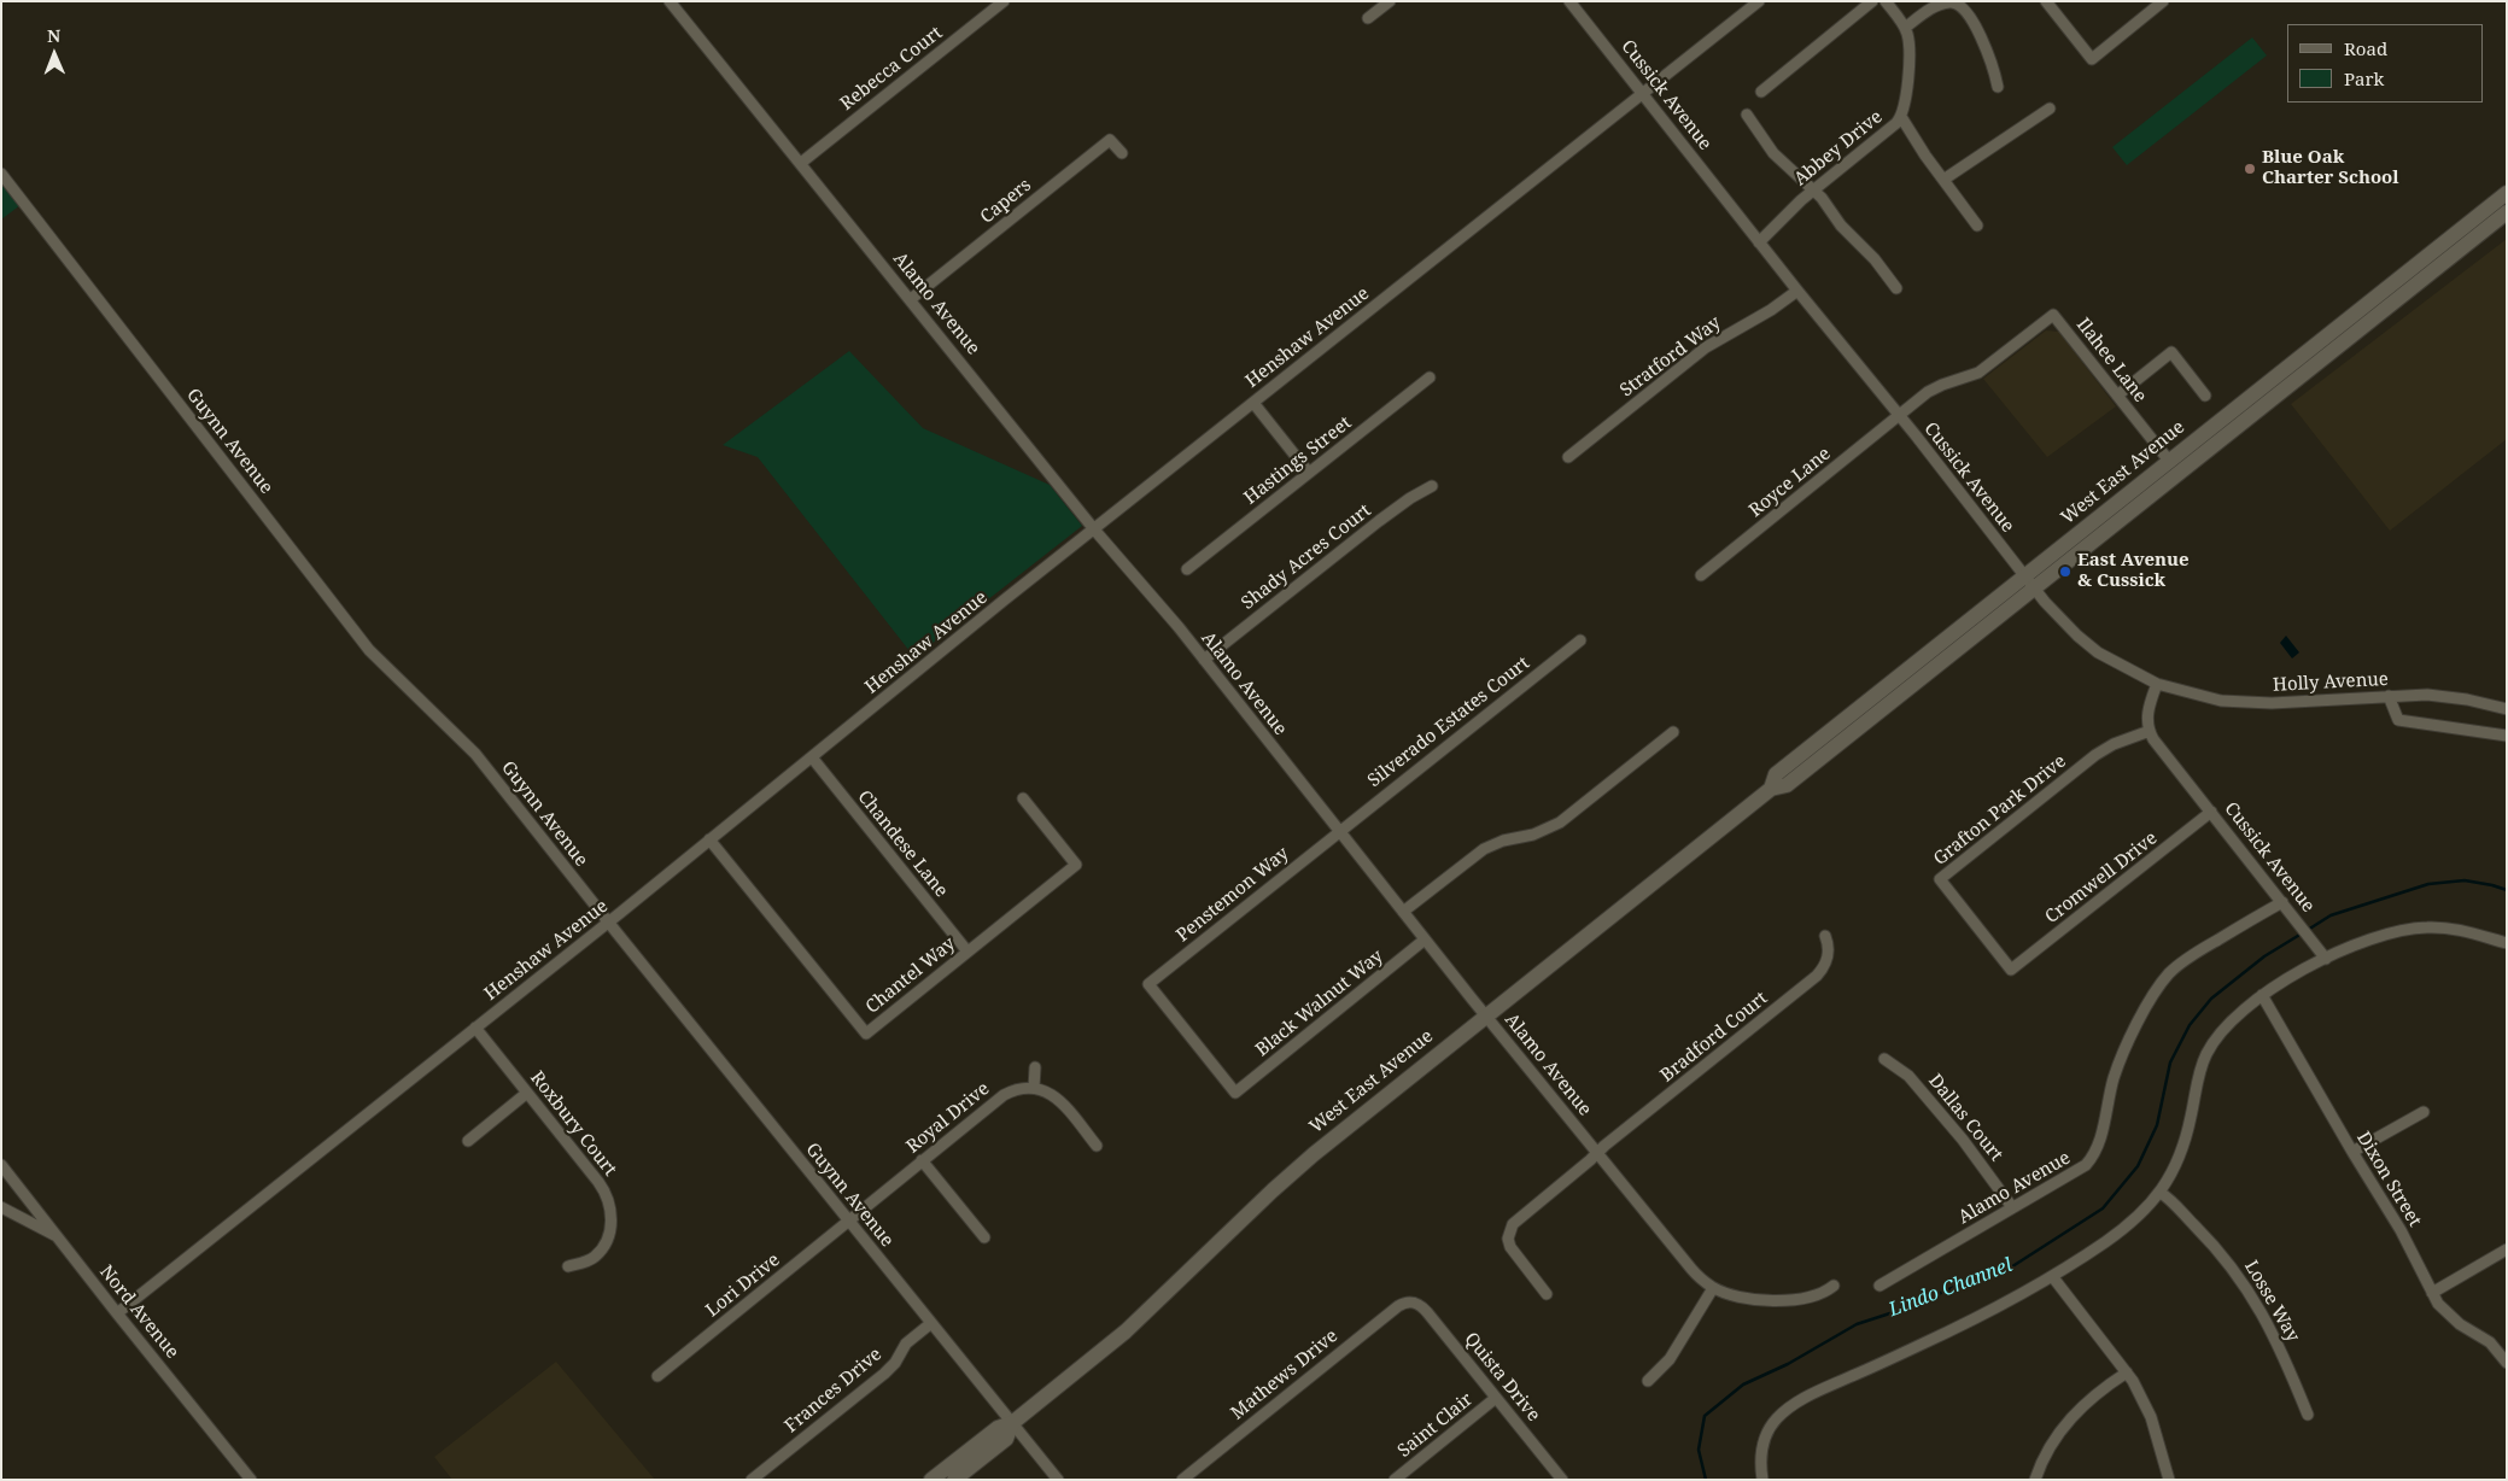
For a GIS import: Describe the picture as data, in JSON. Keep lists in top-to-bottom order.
{
  "streets": {
    "main road": ["West East Avenue"],
    "street": [
      "Rebecca Court",
      "Cussick Avenue",
      "Abbey Drive",
      "Capers",
      "Alamo Avenue",
      "Henshaw Avenue",
      "Stratford Way",
      "Ilahee Lane",
      "Guynn Avenue",
      "Hastings Street",
      "Royce Lane",
      "Shady Acres Court",
      "Holly Avenue",
      "Silverado Estates Court",
      "Grafton Park Drive",
      "Chandese Lane",
      "Cromwell Drive",
      "Penstemon Way",
      "Chantel Way",
      "Black Walnut Way",
      "Bradford Court",
      "Royal Drive",
      "Dallas Court",
      "Roxbury Court",
      "Dixon Street",
      "Lori Drive",
      "Losse Way",
      "Nord Avenue",
      "Mathews Drive",
      "Quista Drive",
      "Frances Drive",
      "Saint Clair"
    ]
  },
  "crossings": [
    ["Rebecca Court", "Alamo Avenue"],
    ["Cussick Avenue", "Abbey Drive"],
    ["Cussick Avenue", "Alamo Avenue"],
    ["Cussick Avenue", "Henshaw Avenue"],
    ["Cussick Avenue", "Stratford Way"],
    ["Cussick Avenue", "Ilahee Lane"],
    ["Cussick Avenue", "West East Avenue"],
    ["Cussick Avenue", "Royce Lane"],
    ["Cussick Avenue", "Holly Avenue"],
    ["Cussick Avenue", "Grafton Park Drive"],
    ["Cussick Avenue", "Cromwell Drive"],
    ["Capers", "Alamo Avenue"],
    ["Alamo Avenue", "Henshaw Avenue"],
    ["Alamo Avenue", "West East Avenue"],
    ["Alamo Avenue", "Shady Acres Court"],
    ["Alamo Avenue", "Silverado Estates Court"],
    ["Alamo Avenue", "Penstemon Way"],
    ["Alamo Avenue", "Black Walnut Way"],
    ["Alamo Avenue", "Bradford Court"],
    ["Alamo Avenue", "Dallas Court"],
    ["Henshaw Avenue", "Guynn Avenue"],
    ["Henshaw Avenue", "Chandese Lane"],
    ["Henshaw Avenue", "Chantel Way"],
    ["Henshaw Avenue", "Roxbury Court"],
    ["Henshaw Avenue", "Nord Avenue"],
    ["Ilahee Lane", "West East Avenue"],
    ["Ilahee Lane", "Royce Lane"],
    ["Guynn Avenue", "West East Avenue"],
    ["Guynn Avenue", "Royal Drive"],
    ["Guynn Avenue", "Lori Drive"],
    ["Guynn Avenue", "Frances Drive"],
    ["Silverado Estates Court", "Penstemon Way"],
    ["Grafton Park Drive", "Cromwell Drive"],
    ["Chandese Lane", "Chantel Way"],
    ["Penstemon Way", "Black Walnut Way"],
    ["Royal Drive", "Lori Drive"],
    ["Mathews Drive", "Quista Drive"],
    ["Quista Drive", "Saint Clair"]
  ],
  "water": ["Lindo Channel"],
  "places": ["Blue Oak Charter School", "East Avenue & Cussick"],
  "legend": ["Road", "Park"],
  "north": "top"
}
